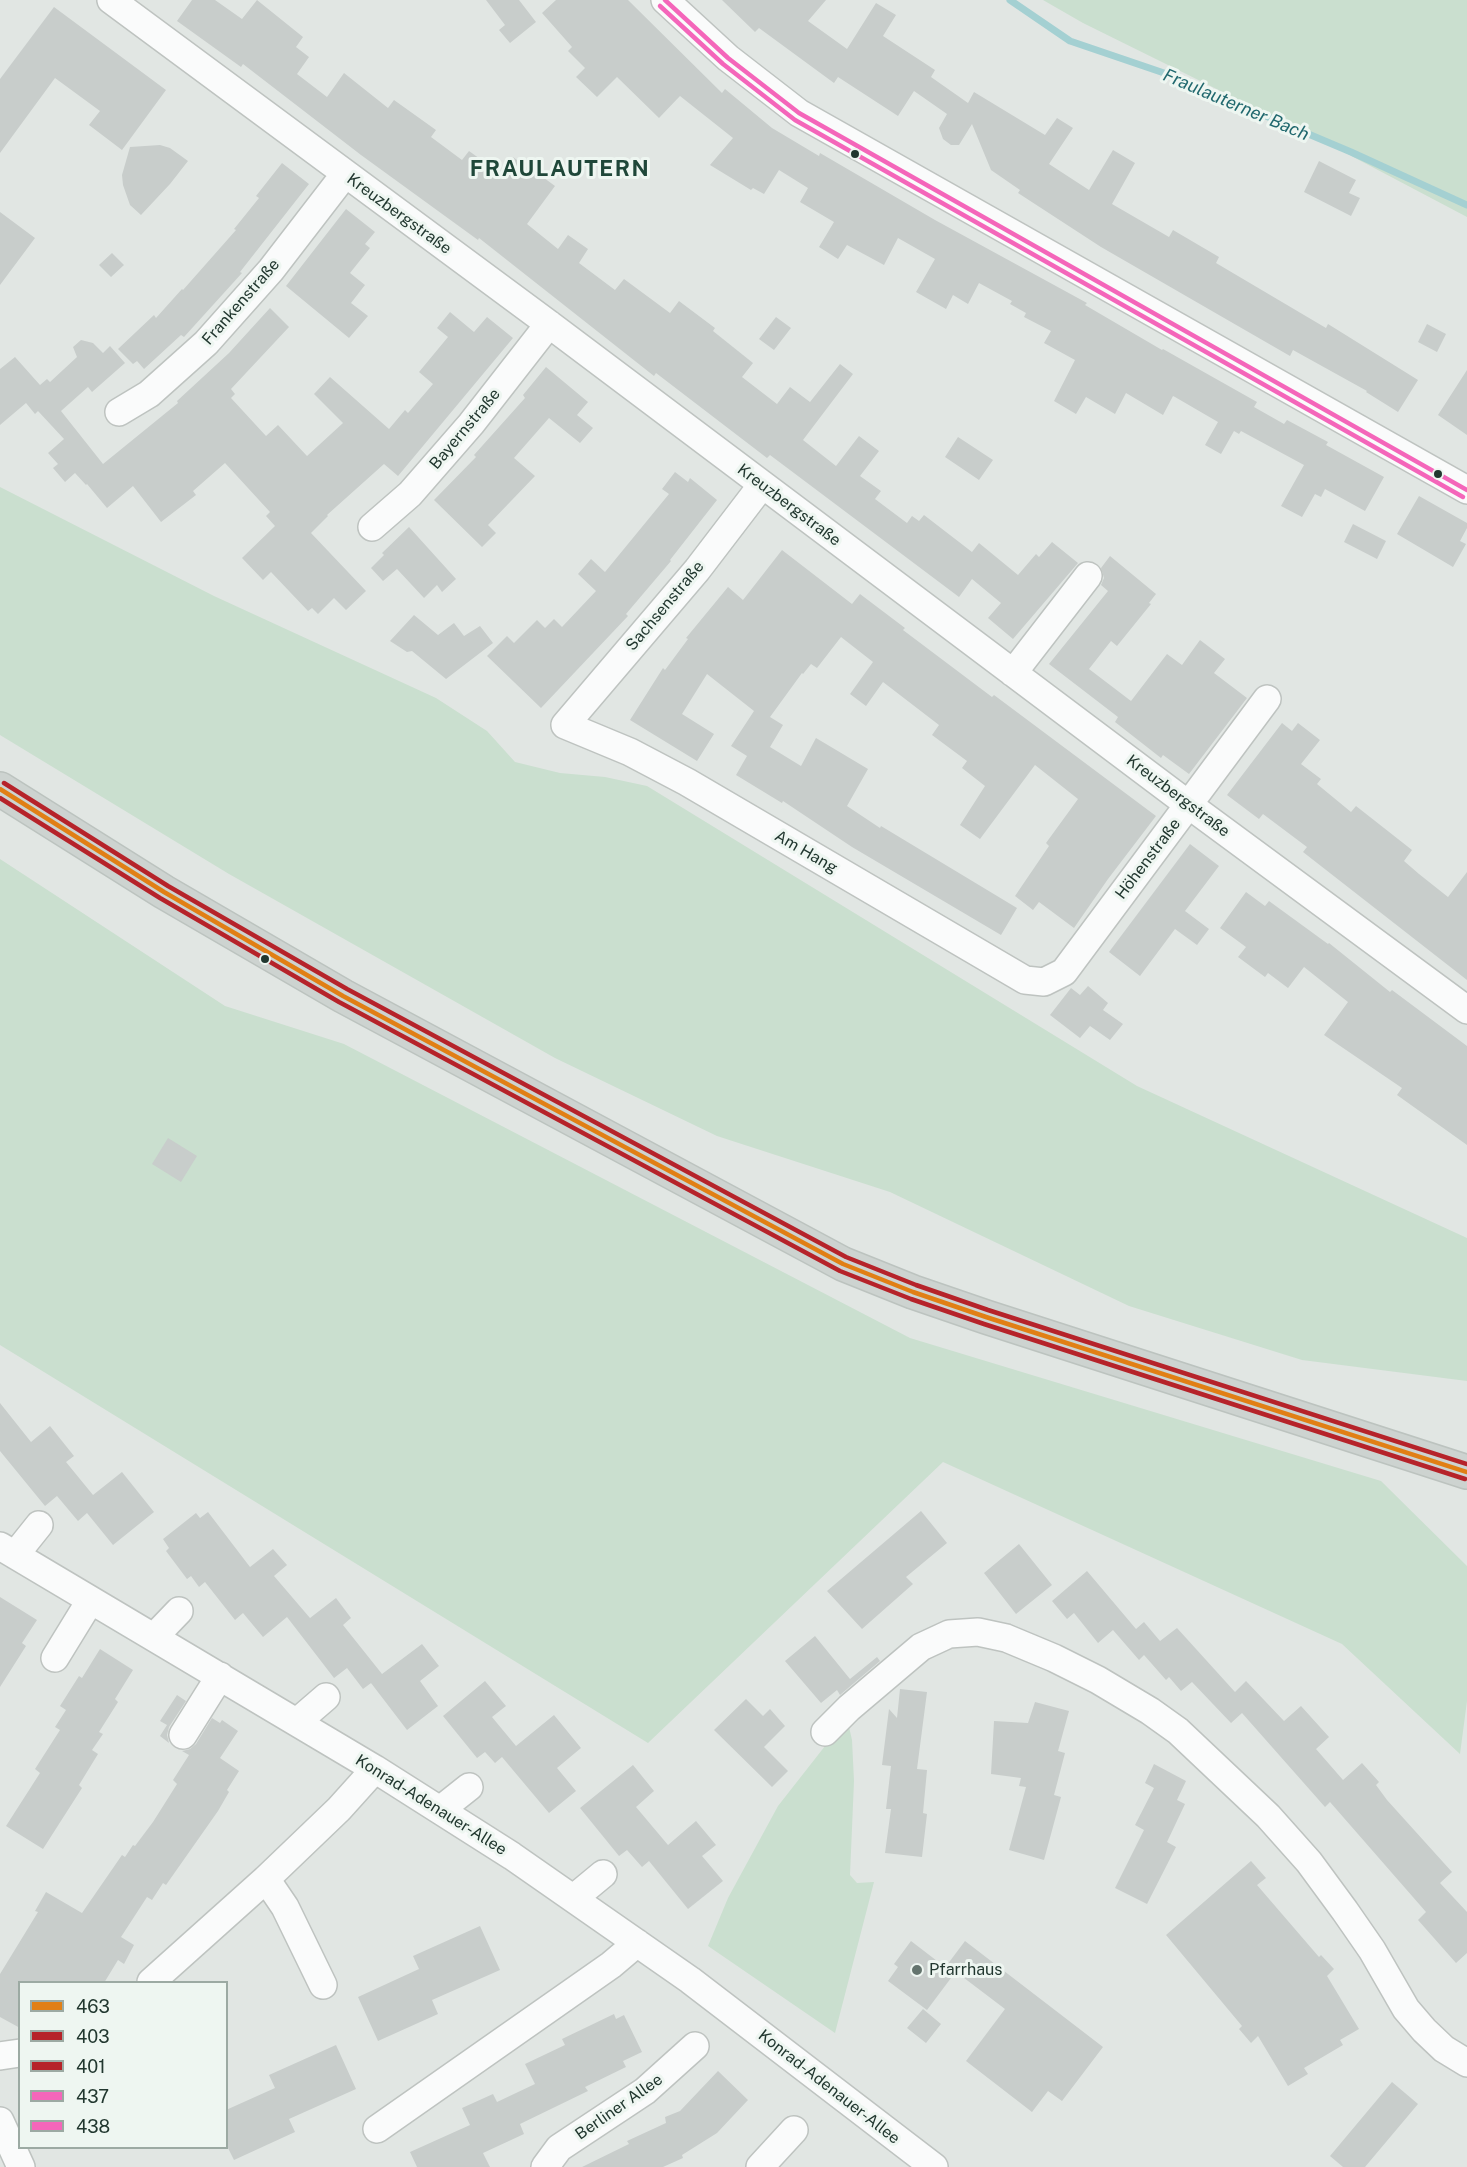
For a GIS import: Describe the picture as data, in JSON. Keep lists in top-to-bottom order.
{
  "streets": {
    "street": [
      "Kreuzbergstraße",
      "Frankenstraße",
      "Bayernstraße",
      "Sachsenstraße",
      "Am Hang",
      "Höhenstraße",
      "Konrad-Adenauer-Allee",
      "Berliner Allee"
    ]
  },
  "crossings": [
    ["Kreuzbergstraße", "Frankenstraße"],
    ["Kreuzbergstraße", "Bayernstraße"],
    ["Kreuzbergstraße", "Sachsenstraße"],
    ["Kreuzbergstraße", "Höhenstraße"],
    ["Sachsenstraße", "Am Hang"],
    ["Am Hang", "Höhenstraße"]
  ],
  "districts": ["FRAULAUTERN"],
  "water": ["Fraulauterner Bach"],
  "places": ["Pfarrhaus"],
  "lines": [
    "transit line 437",
    "transit line 438",
    "transit line 401",
    "transit line 463",
    "transit line 403"
  ],
  "legend": [
    "463",
    "403",
    "401",
    "437",
    "438"
  ]
}
